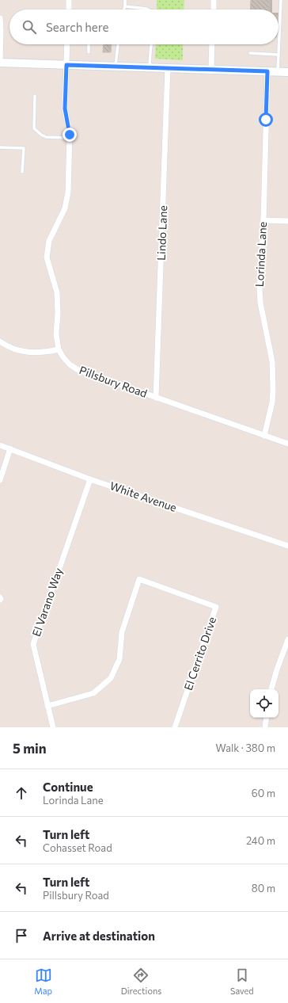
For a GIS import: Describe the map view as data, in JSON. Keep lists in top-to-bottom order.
{
  "streets": {
    "street": [
      "Lindo Lane",
      "Lorinda Lane",
      "Pillsbury Road",
      "White Avenue",
      "El Varano Way",
      "El Cerrito Drive"
    ]
  },
  "crossings": [
    ["Lindo Lane", "Pillsbury Road"],
    ["Lorinda Lane", "Pillsbury Road"],
    ["White Avenue", "El Varano Way"],
    ["El Varano Way", "El Cerrito Drive"]
  ],
  "page": {
    "search": "Search here",
    "heading": ["5 min", "Walk · 380 m"],
    "list": [
      ["Continue", "Lorinda Lane", "60 m"],
      ["Turn left", "Cohasset Road", "240 m"],
      ["Turn left", "Pillsbury Road", "80 m"],
      "Arrive at destination"
    ],
    "nav": ["Map", "Directions", "Saved"]
  }
}
